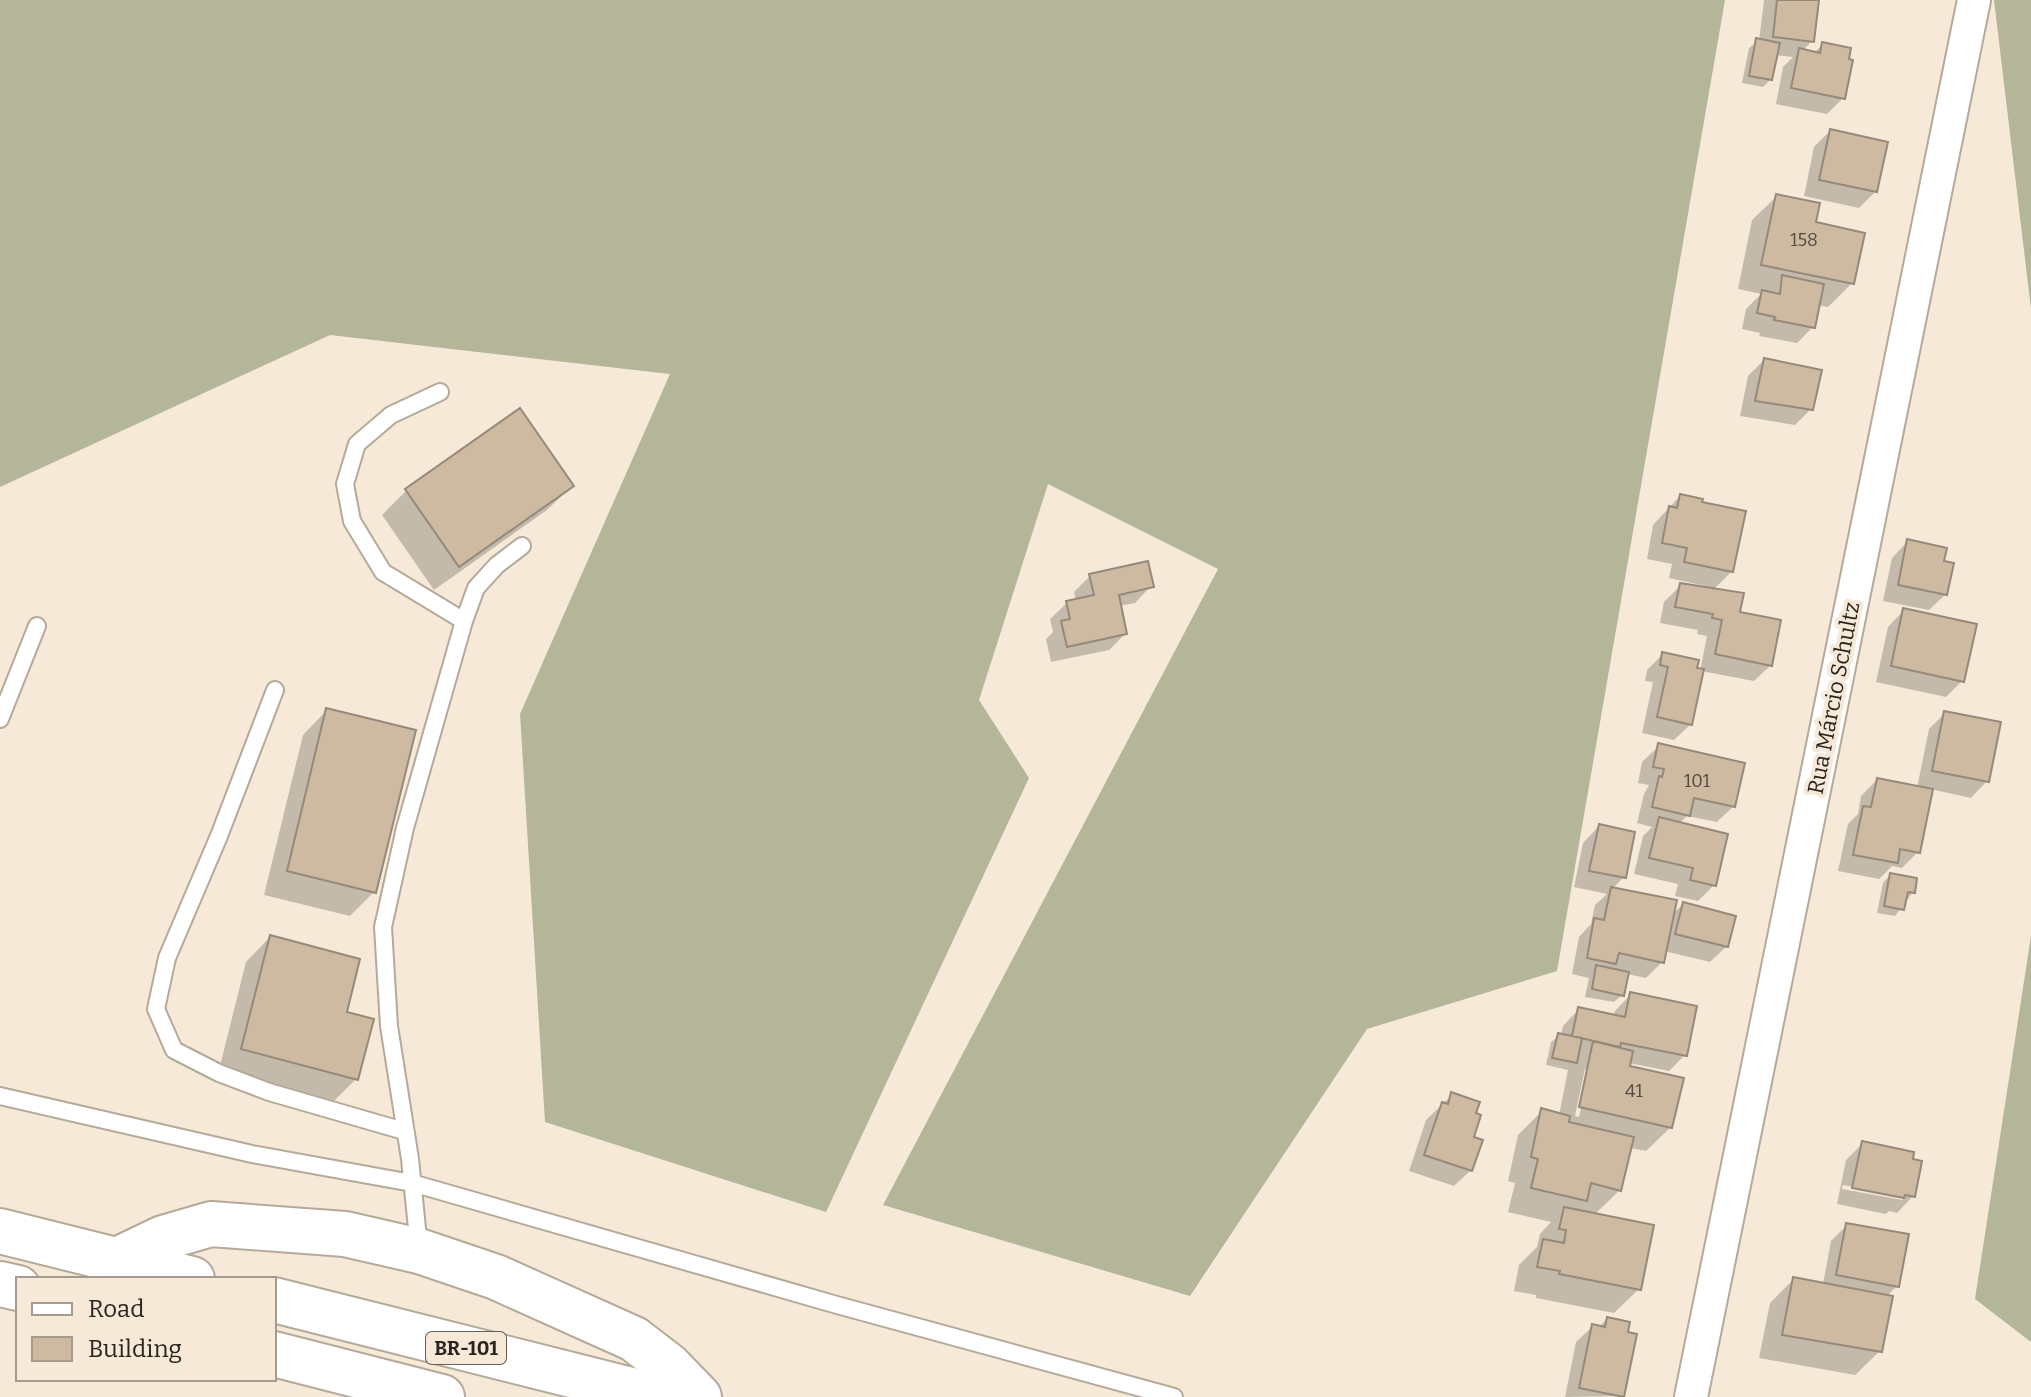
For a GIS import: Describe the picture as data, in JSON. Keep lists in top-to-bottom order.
{
  "streets": {
    "highway": ["BR-101"],
    "street": ["Rua Márcio Schultz"]
  },
  "house_numbers": ["158", "101", "41"],
  "legend": ["Road", "Building"]
}
